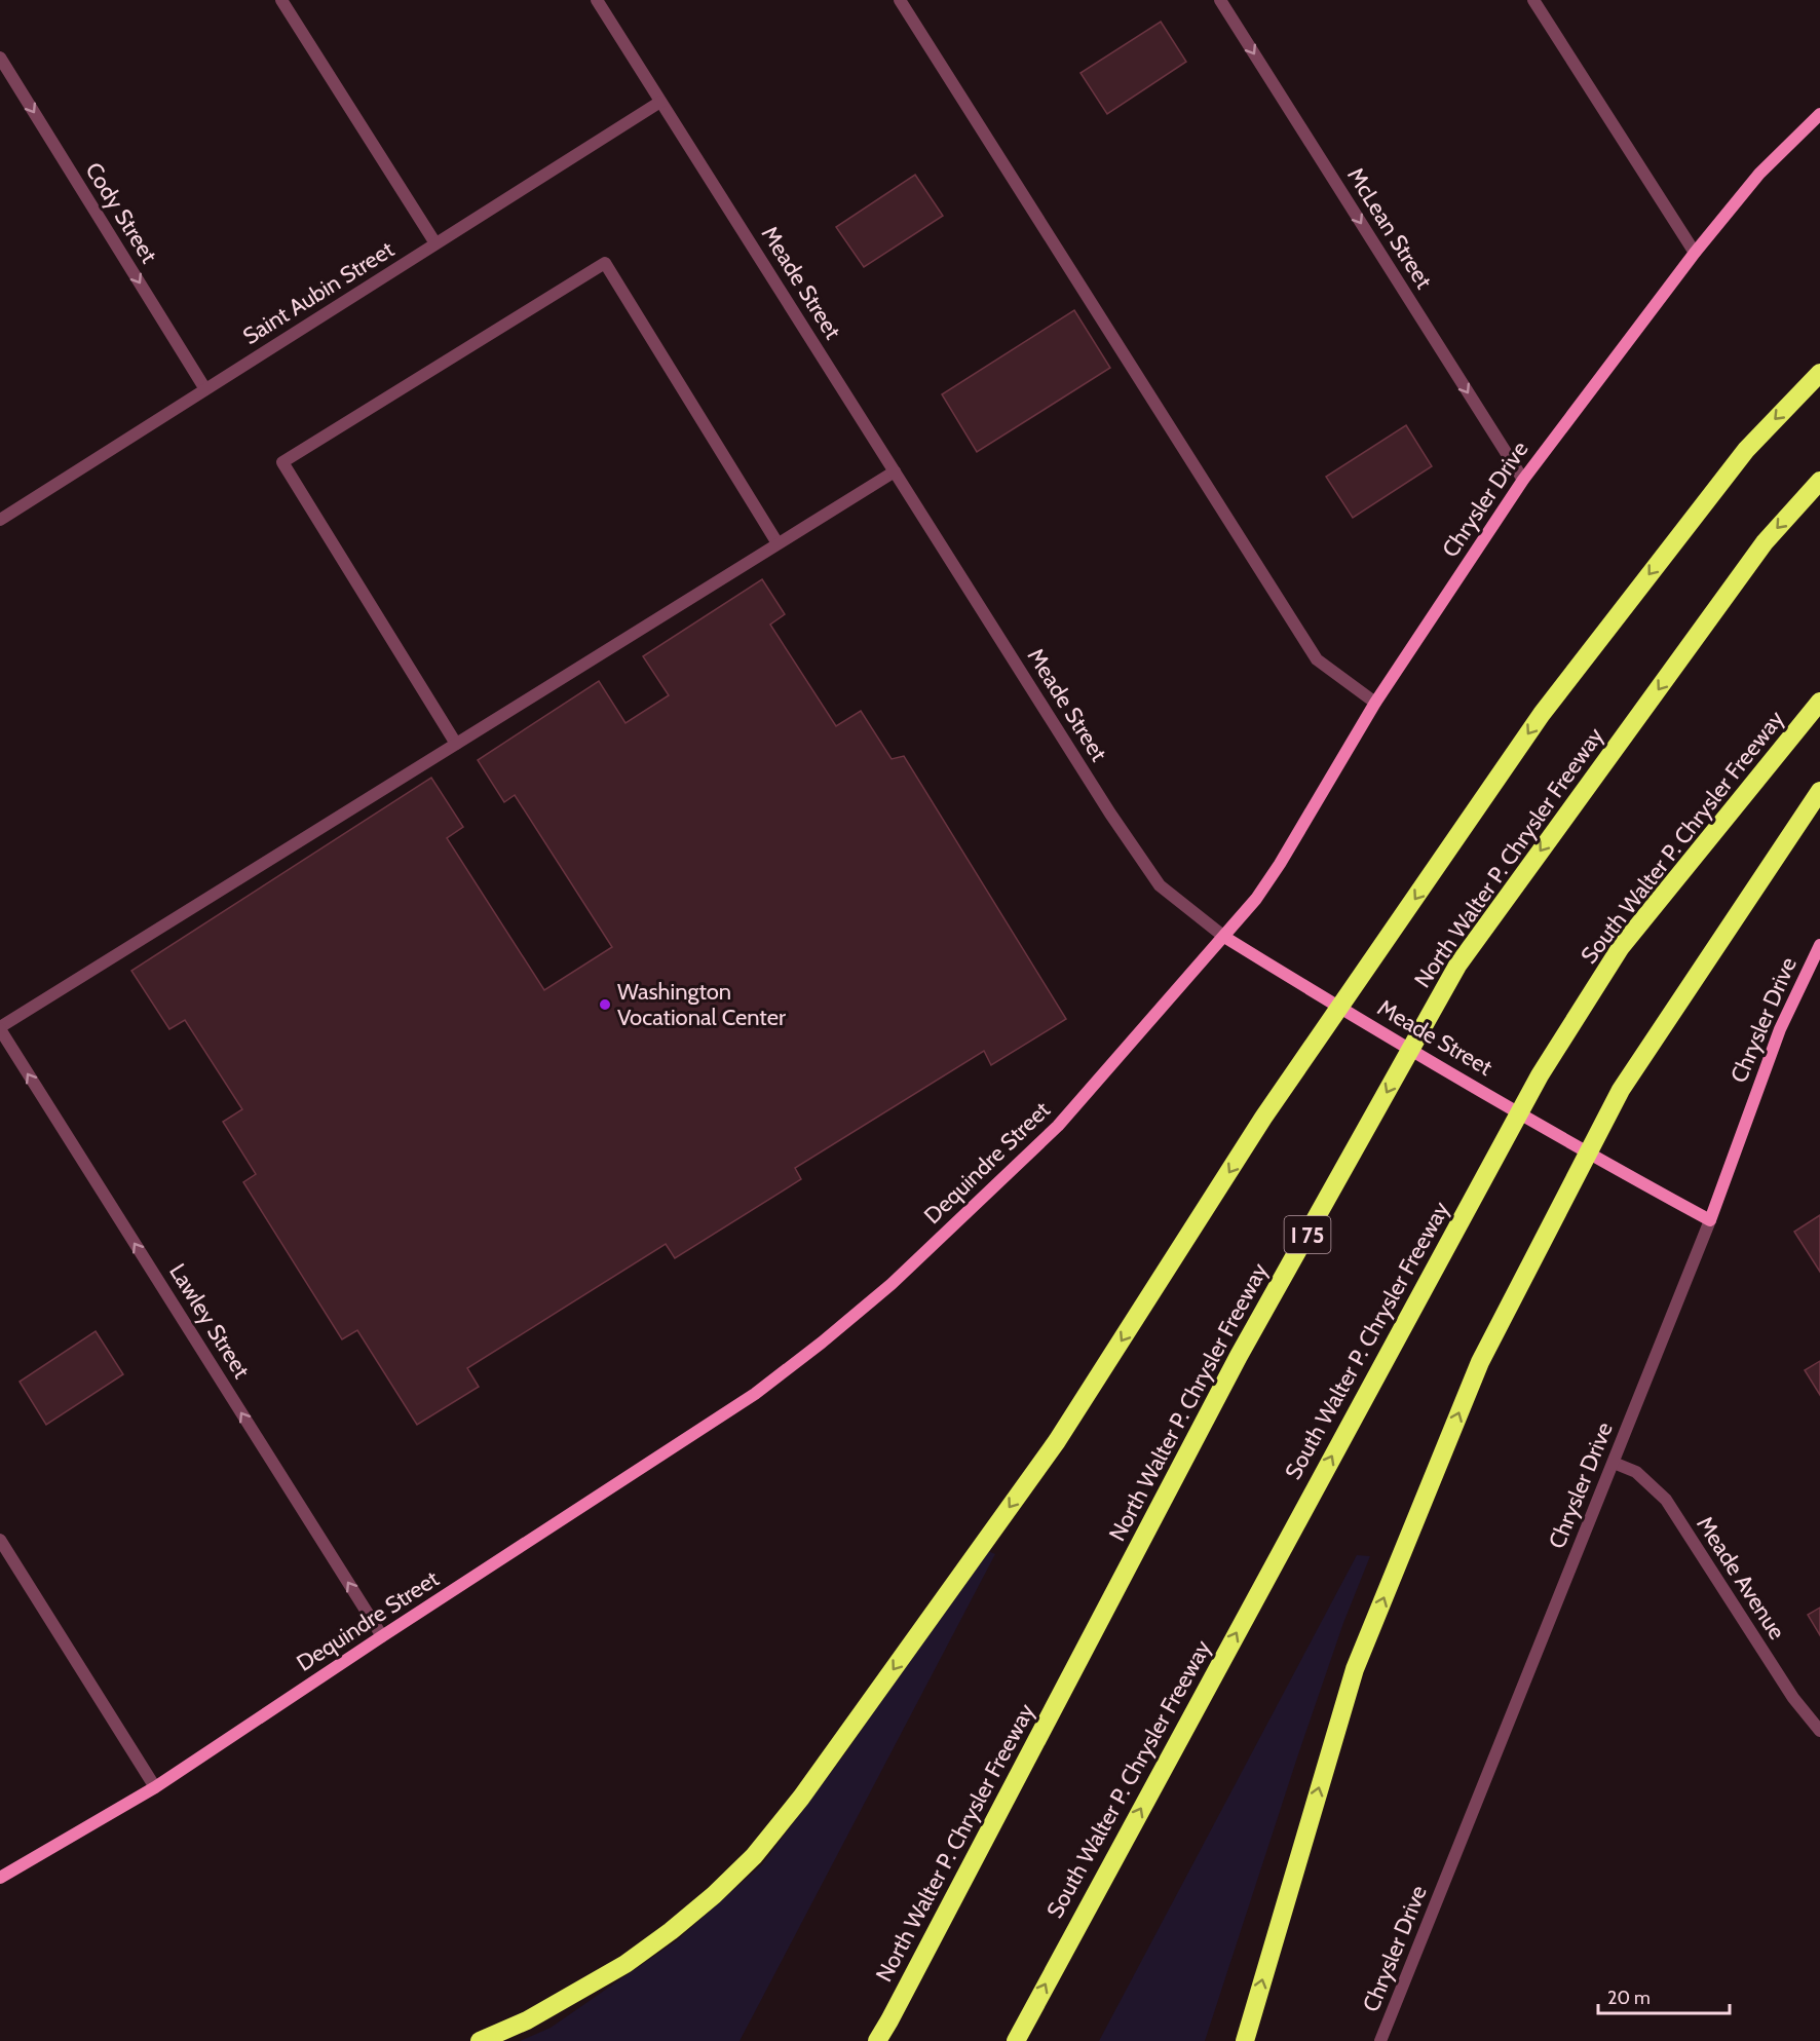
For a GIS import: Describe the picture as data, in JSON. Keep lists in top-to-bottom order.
{
  "streets": {
    "highway": ["South Walter P. Chrysler Freeway", "North Walter P. Chrysler Freeway", "I 75"],
    "street": [
      "Cody Street",
      "McLean Street",
      "Meade Street",
      "Saint Aubin Street",
      "Chrysler Drive",
      "Dequindre Street",
      "Lawley Street",
      "Meade Avenue"
    ]
  },
  "crossings": [
    ["Cody Street", "Saint Aubin Street"],
    ["McLean Street", "Chrysler Drive"],
    ["Meade Street", "Saint Aubin Street"],
    ["Meade Street", "Chrysler Drive"],
    ["Meade Street", "Dequindre Street"],
    ["Chrysler Drive", "Dequindre Street"],
    ["Chrysler Drive", "Meade Avenue"],
    ["Dequindre Street", "Lawley Street"]
  ],
  "one_way": ["Cody Street", "McLean Street", "Lawley Street"],
  "places": ["Washington Vocational Center"],
  "scale_bar": "20 m"
}
